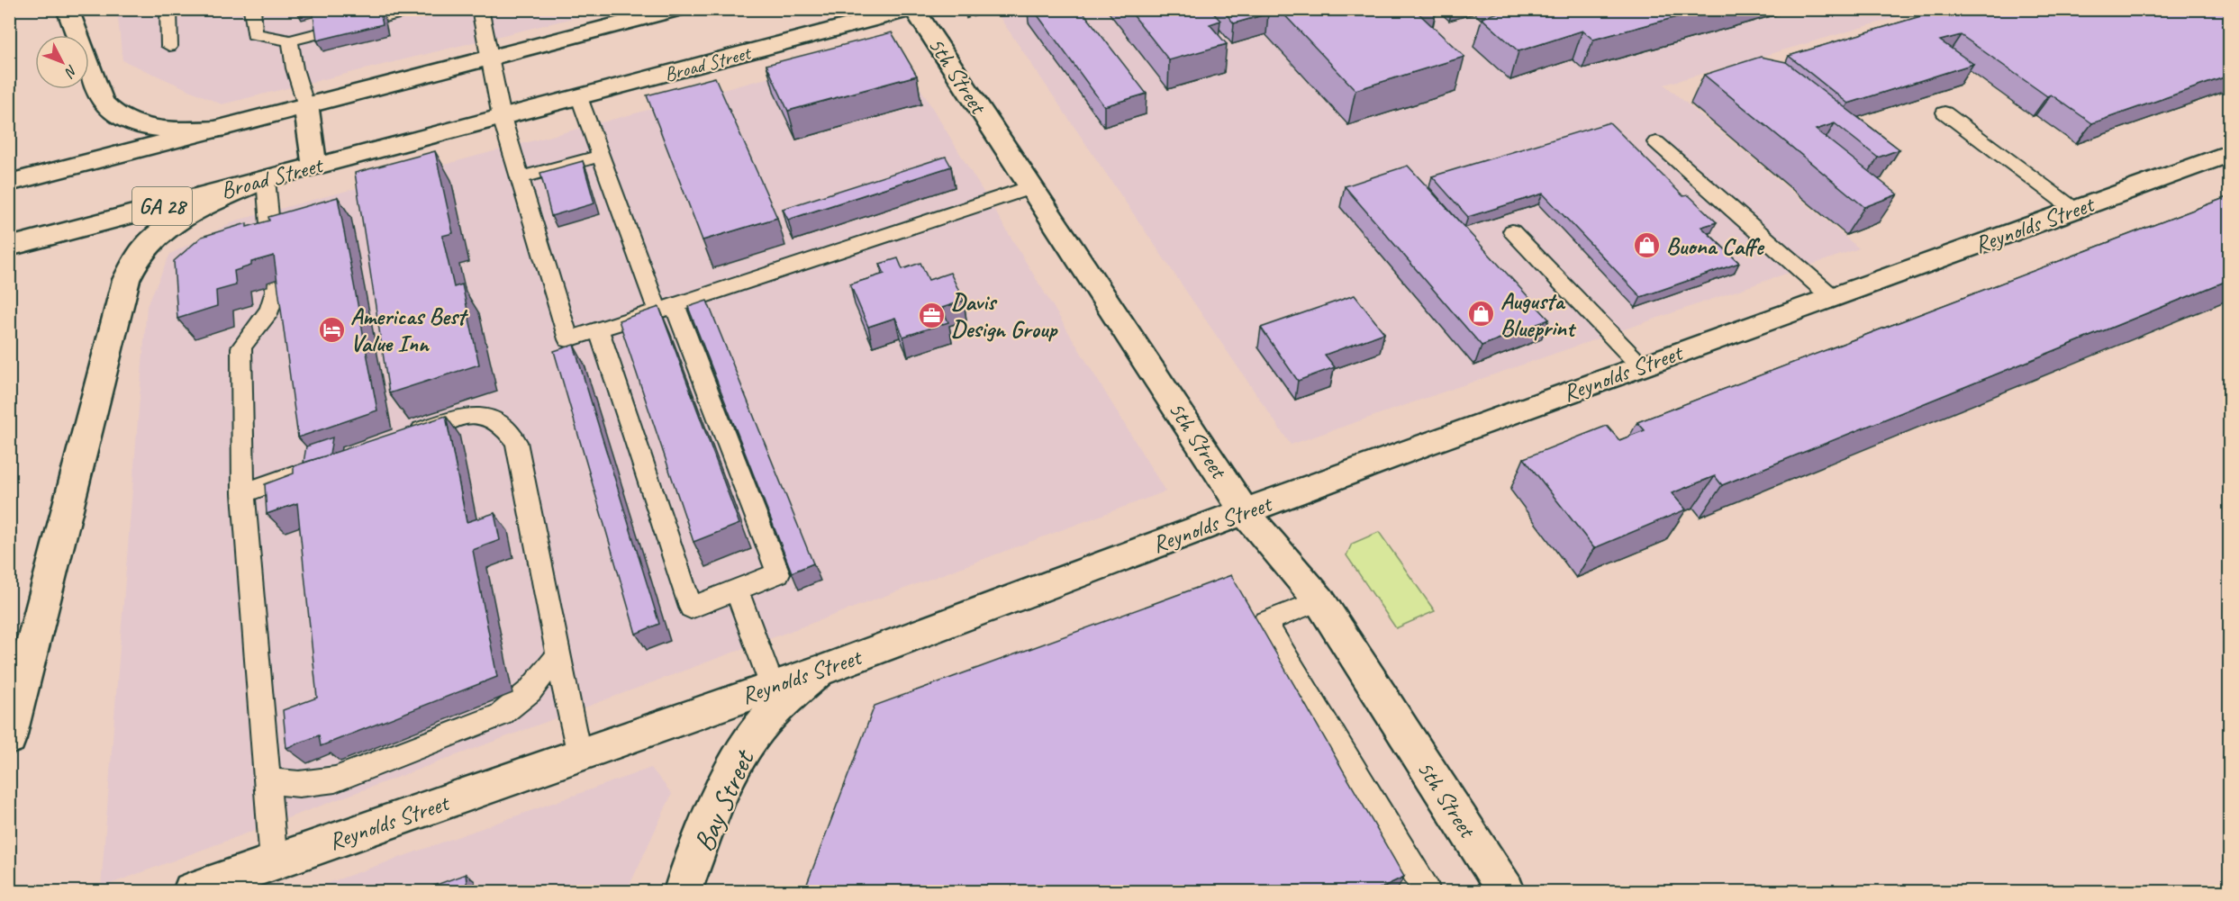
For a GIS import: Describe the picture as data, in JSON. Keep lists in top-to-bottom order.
{
  "streets": {
    "main road": [
      "Broad Street",
      "5th Street",
      "GA 28",
      "Reynolds Street",
      "Bay Street"
    ]
  },
  "crossings": [
    ["Broad Street", "5th Street"],
    ["5th Street", "Reynolds Street"],
    ["Reynolds Street", "Bay Street"]
  ],
  "places": {
    "shop": ["Buona Caffe", "Augusta Blueprint"],
    "office": ["Davis Design Group"],
    "hotel": ["Americas Best Value Inn"]
  },
  "north": "bottom right"
}
